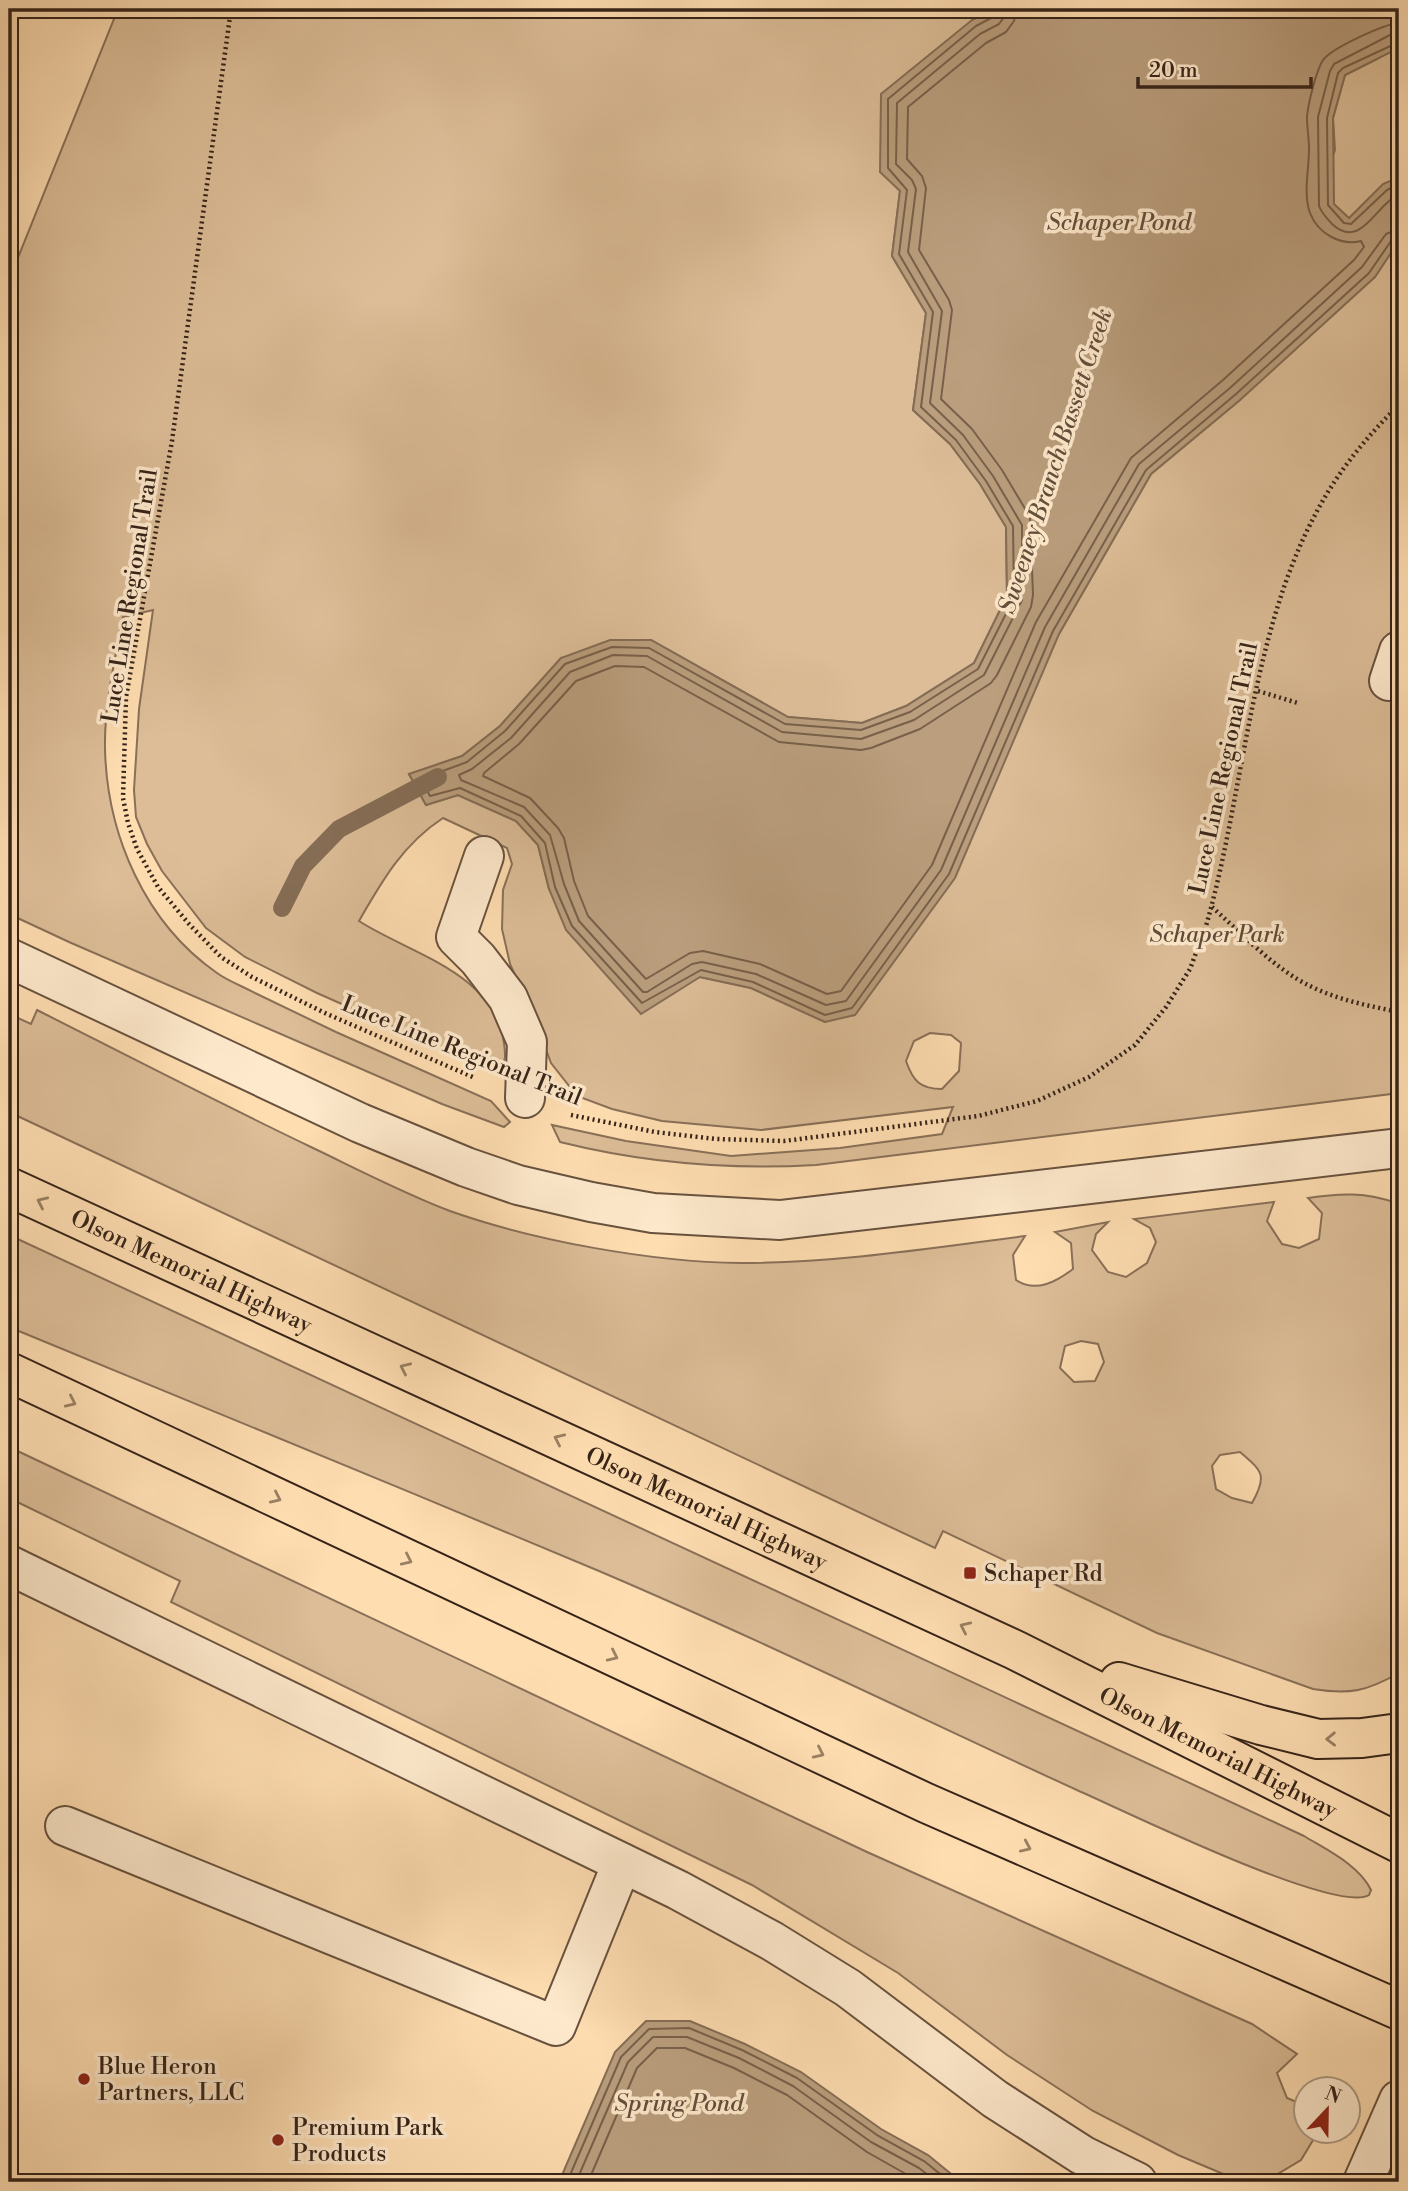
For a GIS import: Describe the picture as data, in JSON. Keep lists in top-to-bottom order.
{
  "streets": {
    "main road": ["Olson Memorial Highway"],
    "path": ["Luce Line Regional Trail"]
  },
  "water": ["Schaper Pond", "Sweeney Branch Bassett Creek", "Spring Pond"],
  "parks": ["Schaper Park"],
  "places": {
    "transit": ["Schaper Rd"],
    "other": ["Blue Heron Partners, LLC", "Premium Park Products"]
  },
  "scale_bar": "20 m",
  "north": "top"
}
